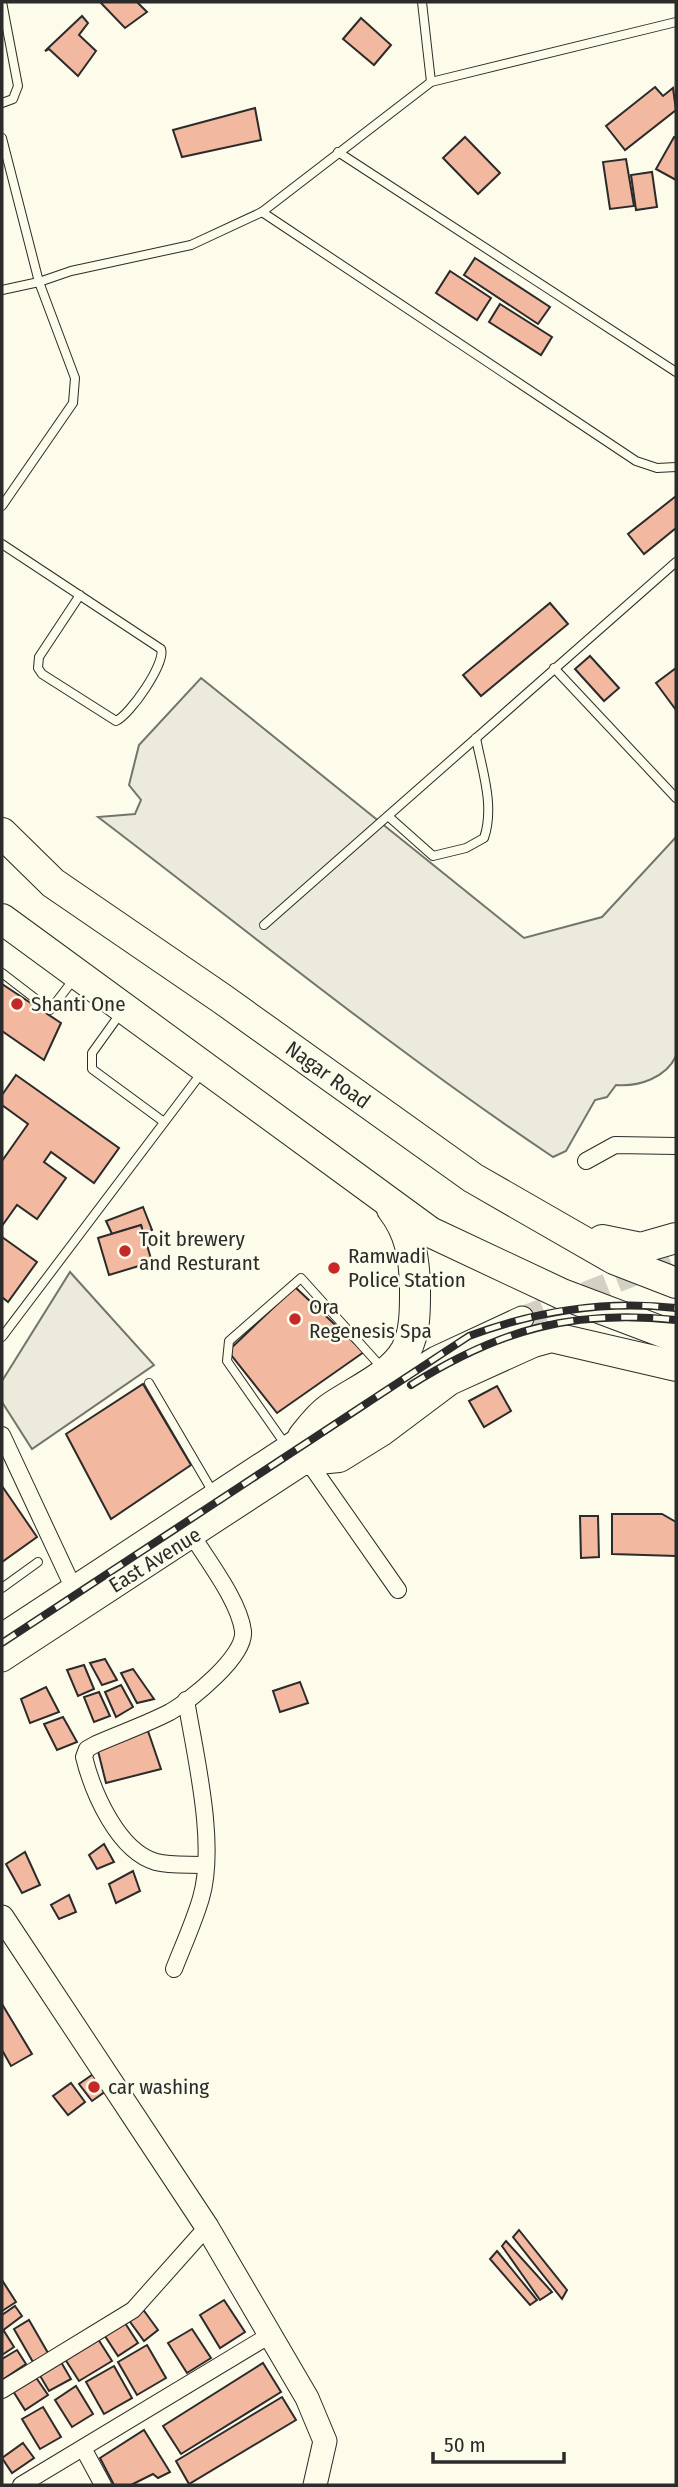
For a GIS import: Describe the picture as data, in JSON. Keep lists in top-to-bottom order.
{
  "streets": {
    "highway": ["Nagar Road"],
    "main road": ["East Avenue"]
  },
  "places": [
    "Shanti One",
    "Toit brewery and Resturant",
    "Ramwadi Police Station",
    "Ora Regenesis Spa",
    "car washing"
  ],
  "scale_bar": "50 m"
}
